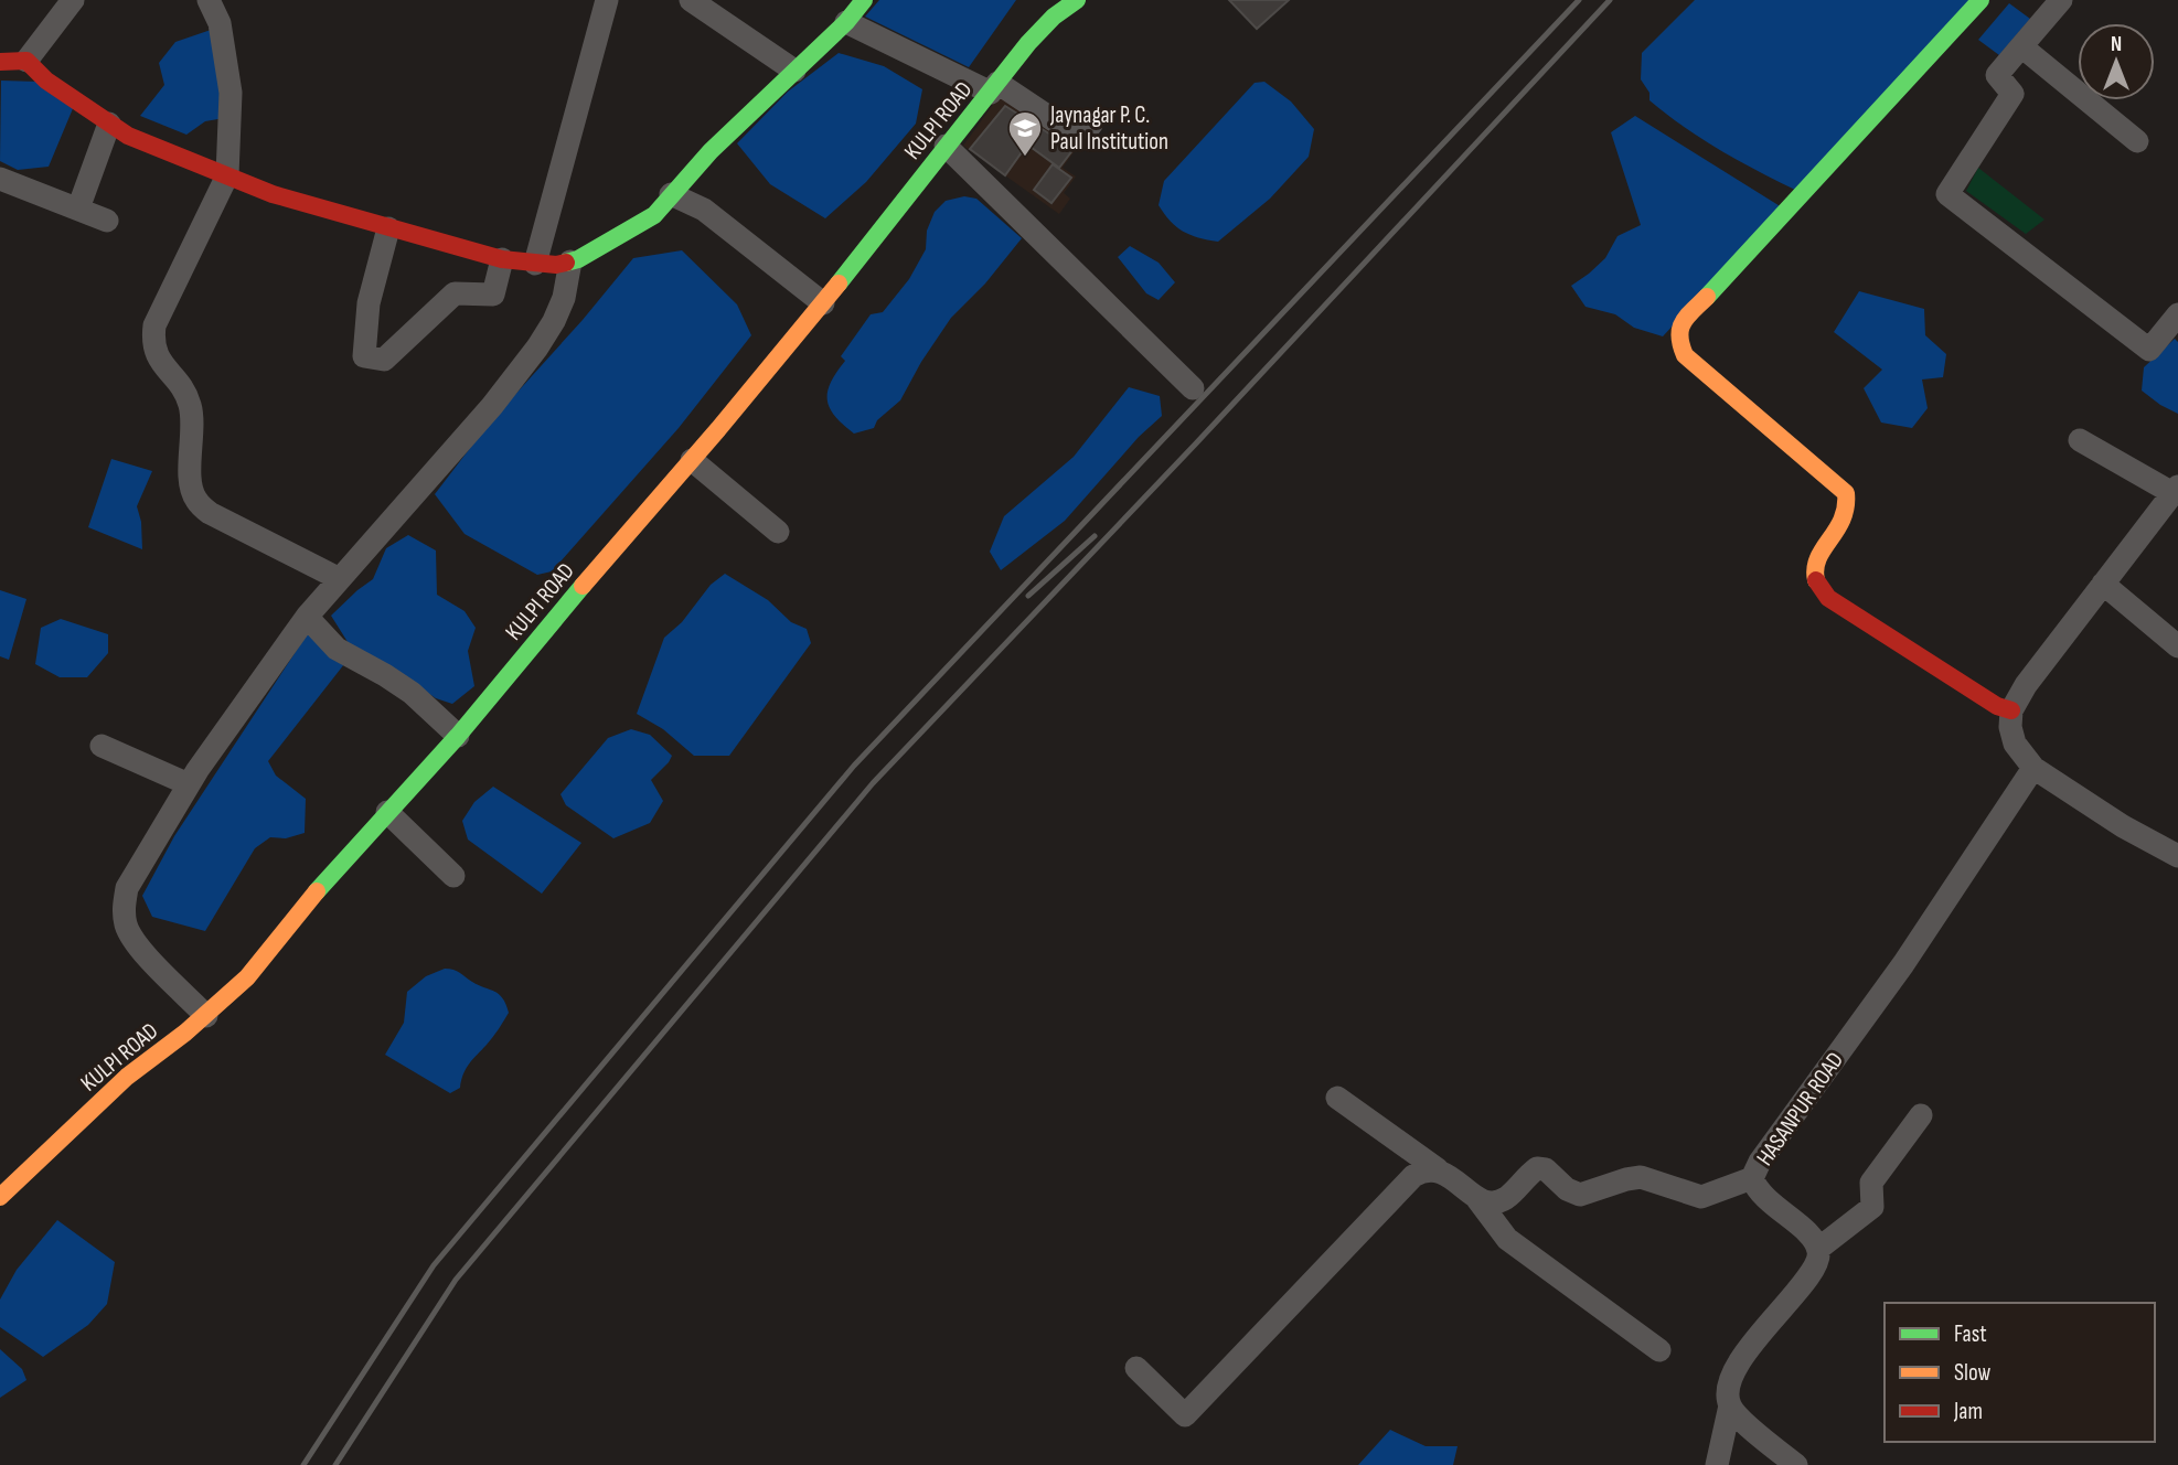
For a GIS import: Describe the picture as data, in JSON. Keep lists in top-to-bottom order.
{
  "streets": {
    "street": ["KULPI ROAD", "HASANPUR ROAD"]
  },
  "places": {
    "school or university": ["Jaynagar P. C. Paul Institution"]
  },
  "legend": ["Fast", "Slow", "Jam"],
  "north": "top"
}
